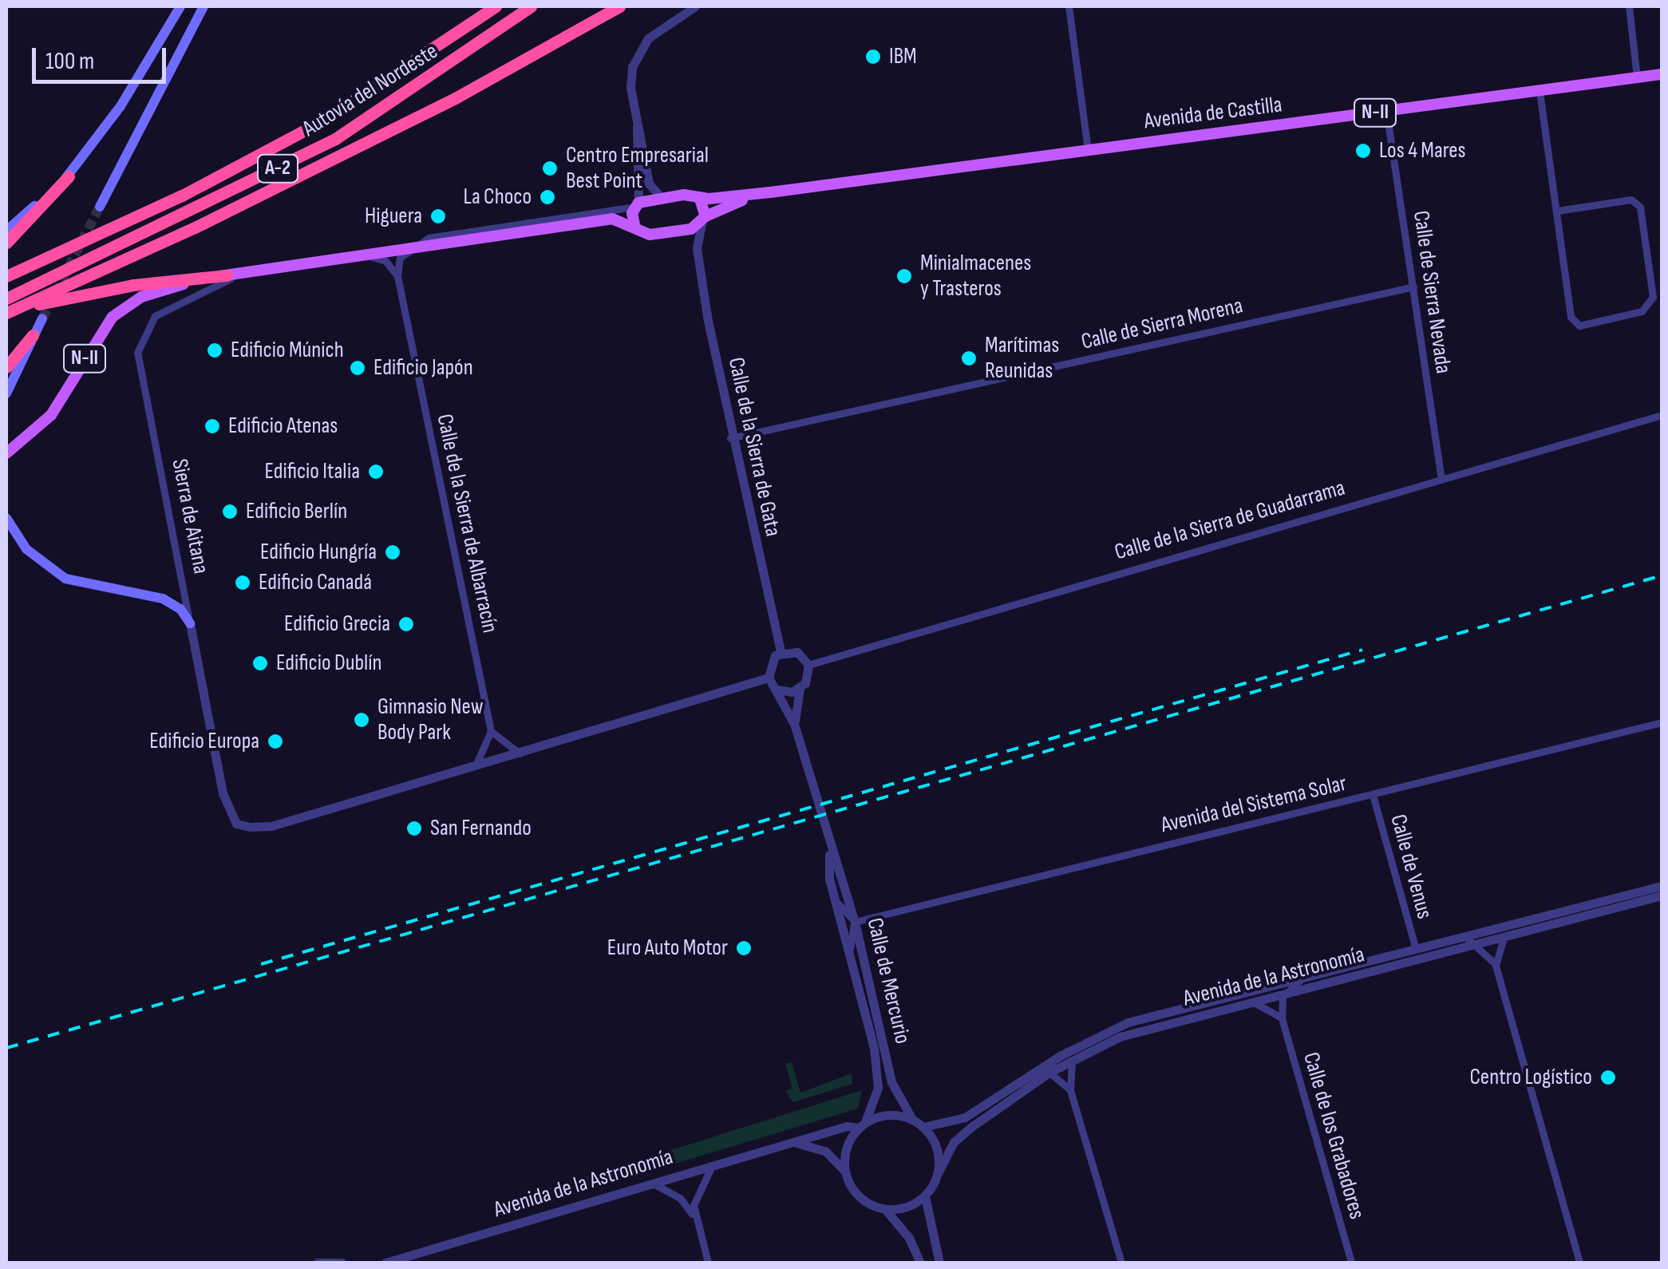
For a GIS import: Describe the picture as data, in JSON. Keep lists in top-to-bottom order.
{
  "streets": {
    "highway": ["Autovía del Nordeste", "A-2"],
    "main road": ["N-II", "Avenida de Castilla"],
    "street": [
      "Calle de Sierra Nevada",
      "Calle de Sierra Morena",
      "Calle de la Sierra de Gata",
      "Sierra de Aitana",
      "Calle de la Sierra de Guadarrama",
      "Calle de la Sierra de Albarracín",
      "Avenida del Sistema Solar",
      "Calle de Venus",
      "Avenida de la Astronomía",
      "Calle de Mercurio",
      "Calle de los Grabadores"
    ]
  },
  "crossings": [
    ["N-II", "Avenida de Castilla"],
    ["N-II", "Calle de la Sierra de Gata"],
    ["N-II", "Sierra de Aitana"],
    ["Avenida de Castilla", "Calle de Sierra Nevada"],
    ["Avenida de Castilla", "Calle de la Sierra de Gata"],
    ["Calle de Sierra Nevada", "Calle de Sierra Morena"],
    ["Calle de Sierra Nevada", "Calle de la Sierra de Guadarrama"],
    ["Calle de Sierra Morena", "Calle de la Sierra de Gata"],
    ["Calle de la Sierra de Gata", "Calle de la Sierra de Guadarrama"],
    ["Avenida del Sistema Solar", "Calle de Venus"],
    ["Avenida del Sistema Solar", "Calle de Mercurio"],
    ["Calle de Venus", "Avenida de la Astronomía"],
    ["Avenida de la Astronomía", "Calle de Mercurio"],
    ["Avenida de la Astronomía", "Calle de los Grabadores"]
  ],
  "places": [
    "IBM",
    "Los 4 Mares",
    "Centro Empresarial Best Point",
    "La Choco",
    "Higuera",
    "Minialmacenes y Trasteros",
    "Edificio Múnich",
    "Marítimas Reunidas",
    "Edificio Japón",
    "Edificio Atenas",
    "Edificio Italia",
    "Edificio Berlín",
    "Edificio Hungría",
    "Edificio Canadá",
    "Edificio Grecia",
    "Edificio Dublín",
    "Gimnasio New Body Park",
    "Edificio Europa",
    "San Fernando",
    "Euro Auto Motor",
    "Centro Logístico"
  ],
  "scale_bar": "100 m"
}
